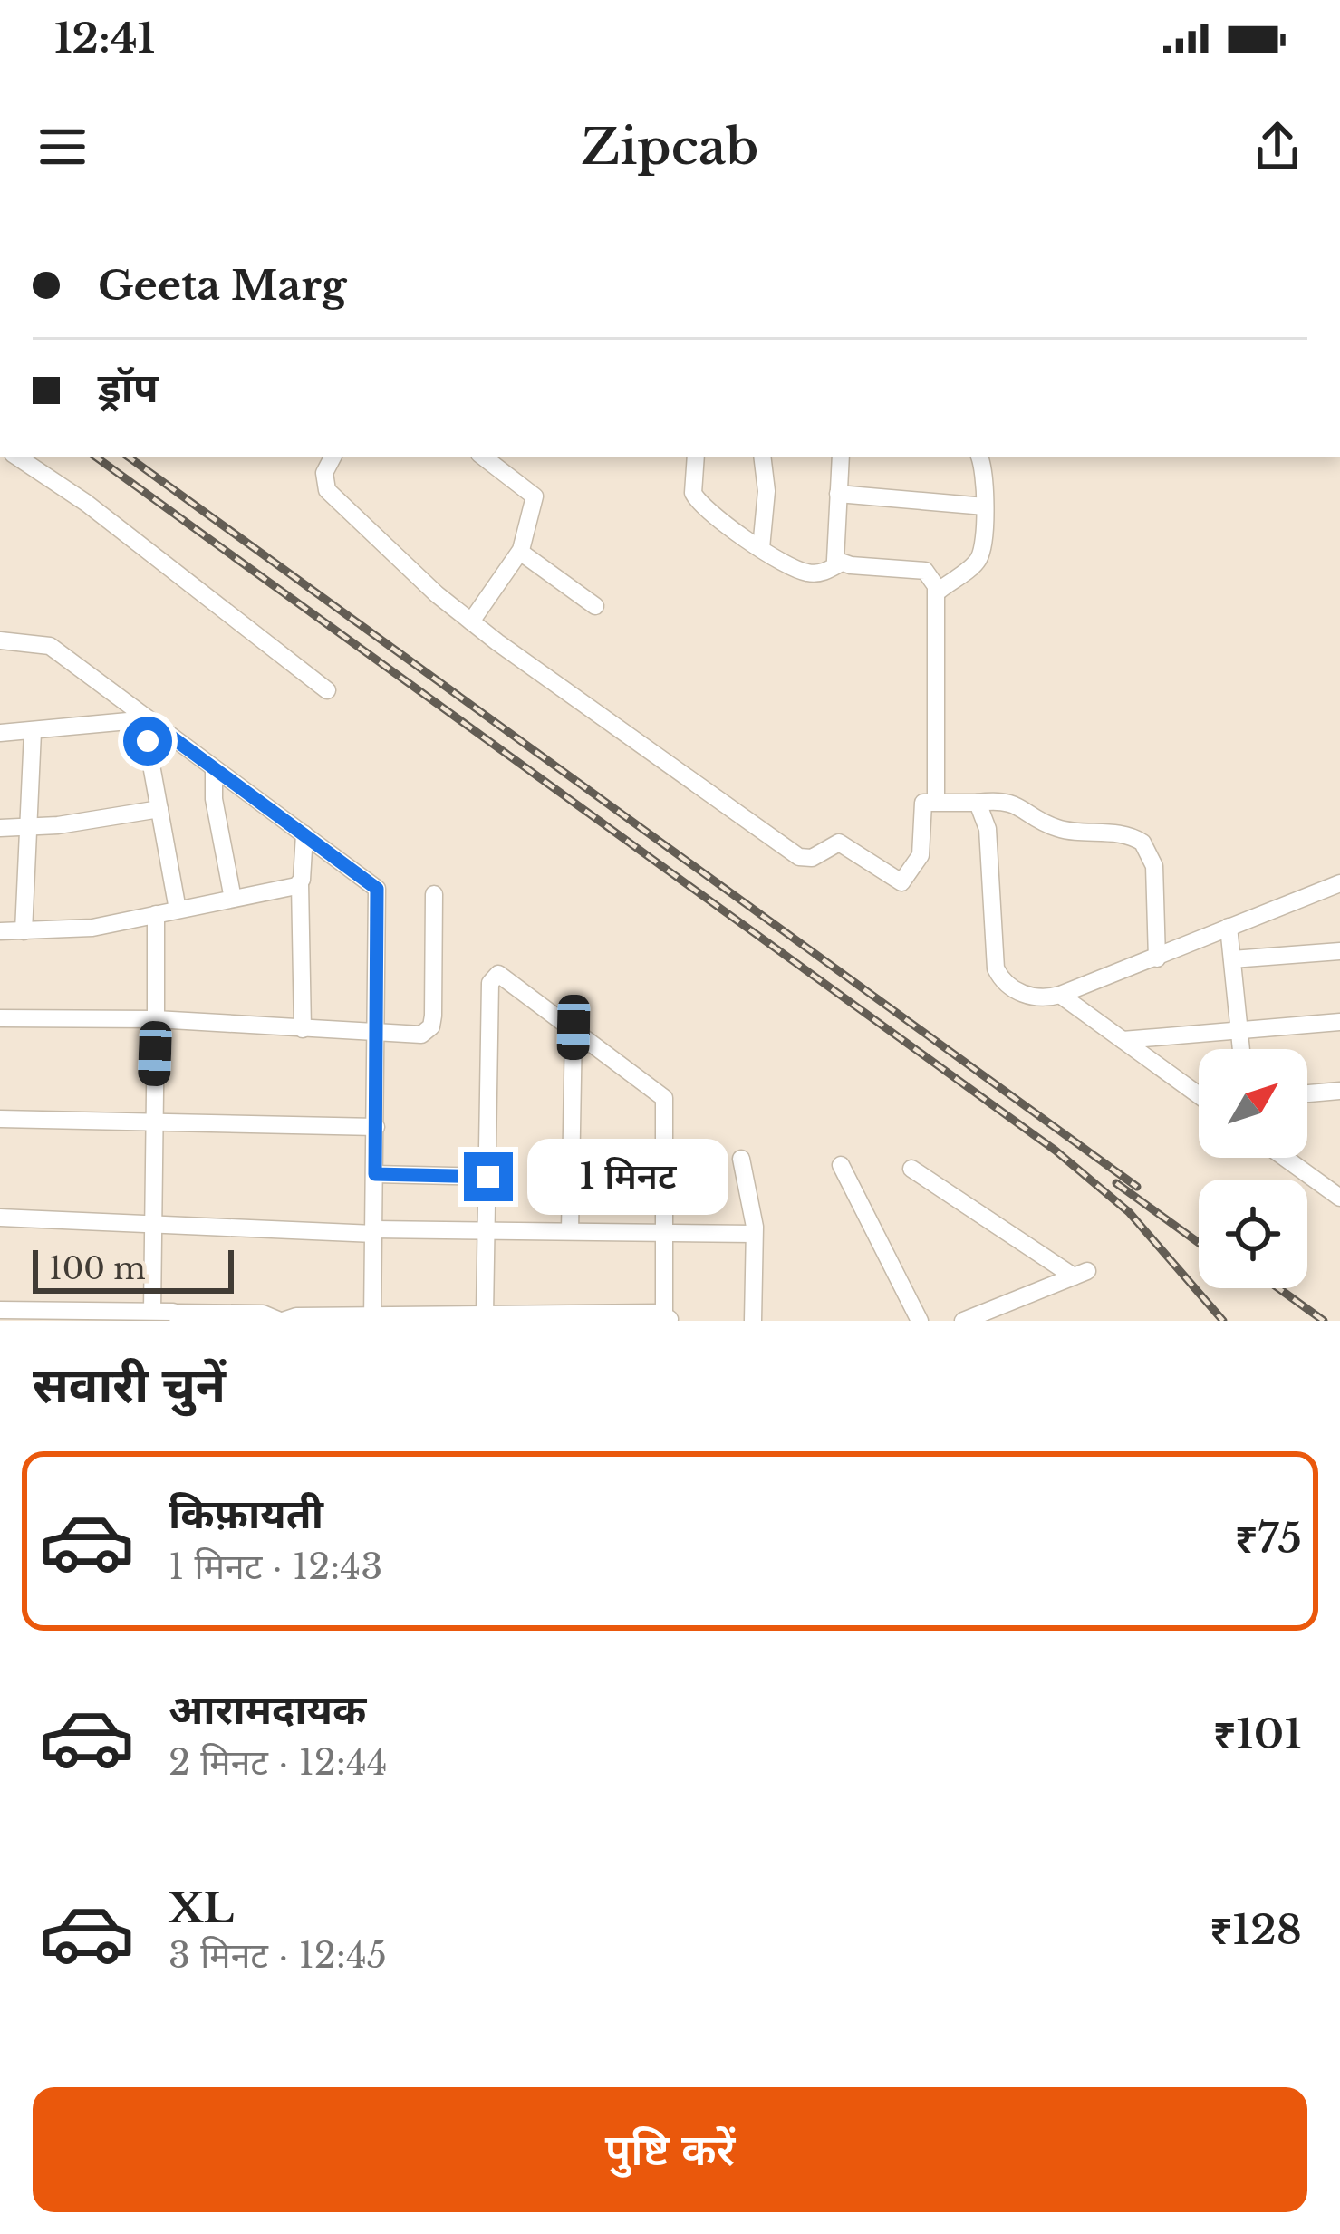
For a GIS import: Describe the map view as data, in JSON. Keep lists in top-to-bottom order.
{
  "scale_bar": "100 m",
  "north": "top right",
  "page": {
    "status": "12:41",
    "header": "Zipcab",
    "banner": ["Geeta Marg", "ड्रॉप"],
    "bubble": "1 मिनट",
    "scale": "100 m",
    "heading": "सवारी चुनें",
    "list": [
      {
        "name": "किफ़ायती",
        "note": "1 मिनट · 12:43",
        "value": "₹75"
      },
      {
        "name": "आरामदायक",
        "note": "2 मिनट · 12:44",
        "value": "₹101"
      },
      {
        "name": "XL",
        "note": "3 मिनट · 12:45",
        "value": "₹128"
      }
    ],
    "buttons": "पुष्टि करें"
  }
}
